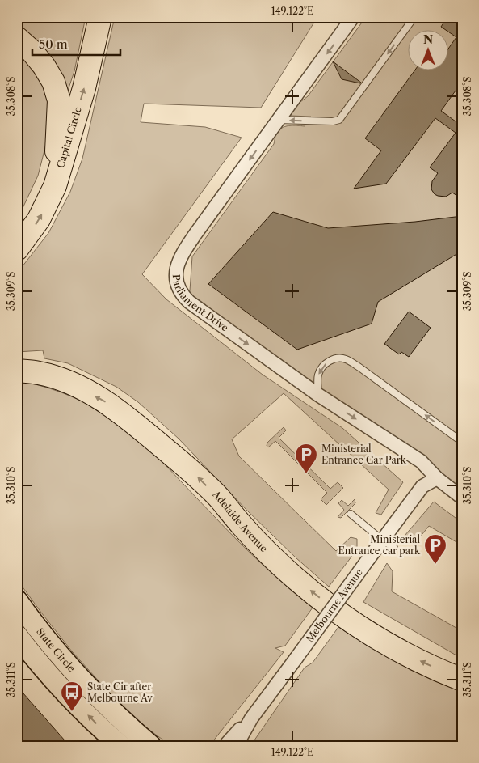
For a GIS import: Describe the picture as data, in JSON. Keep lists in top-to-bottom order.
{
  "streets": {
    "highway": ["Capital Circle", "Adelaide Avenue"],
    "main road": ["State Circle"],
    "street": ["Parliament Drive", "Melbourne Avenue"]
  },
  "crossings": [
    ["Parliament Drive", "Melbourne Avenue"]
  ],
  "one_way": ["Capital Circle", "Adelaide Avenue"],
  "places": {
    "parking": ["Ministerial Entrance Car Park", "Ministerial Entrance car park"],
    "bus stop": ["State Cir after Melbourne Av"]
  },
  "scale_bar": "50 m",
  "north": "top",
  "coordinates": [
    "149.122°E",
    "35.308°S",
    "35.309°S",
    "35.310°S",
    "35.311°S"
  ]
}
